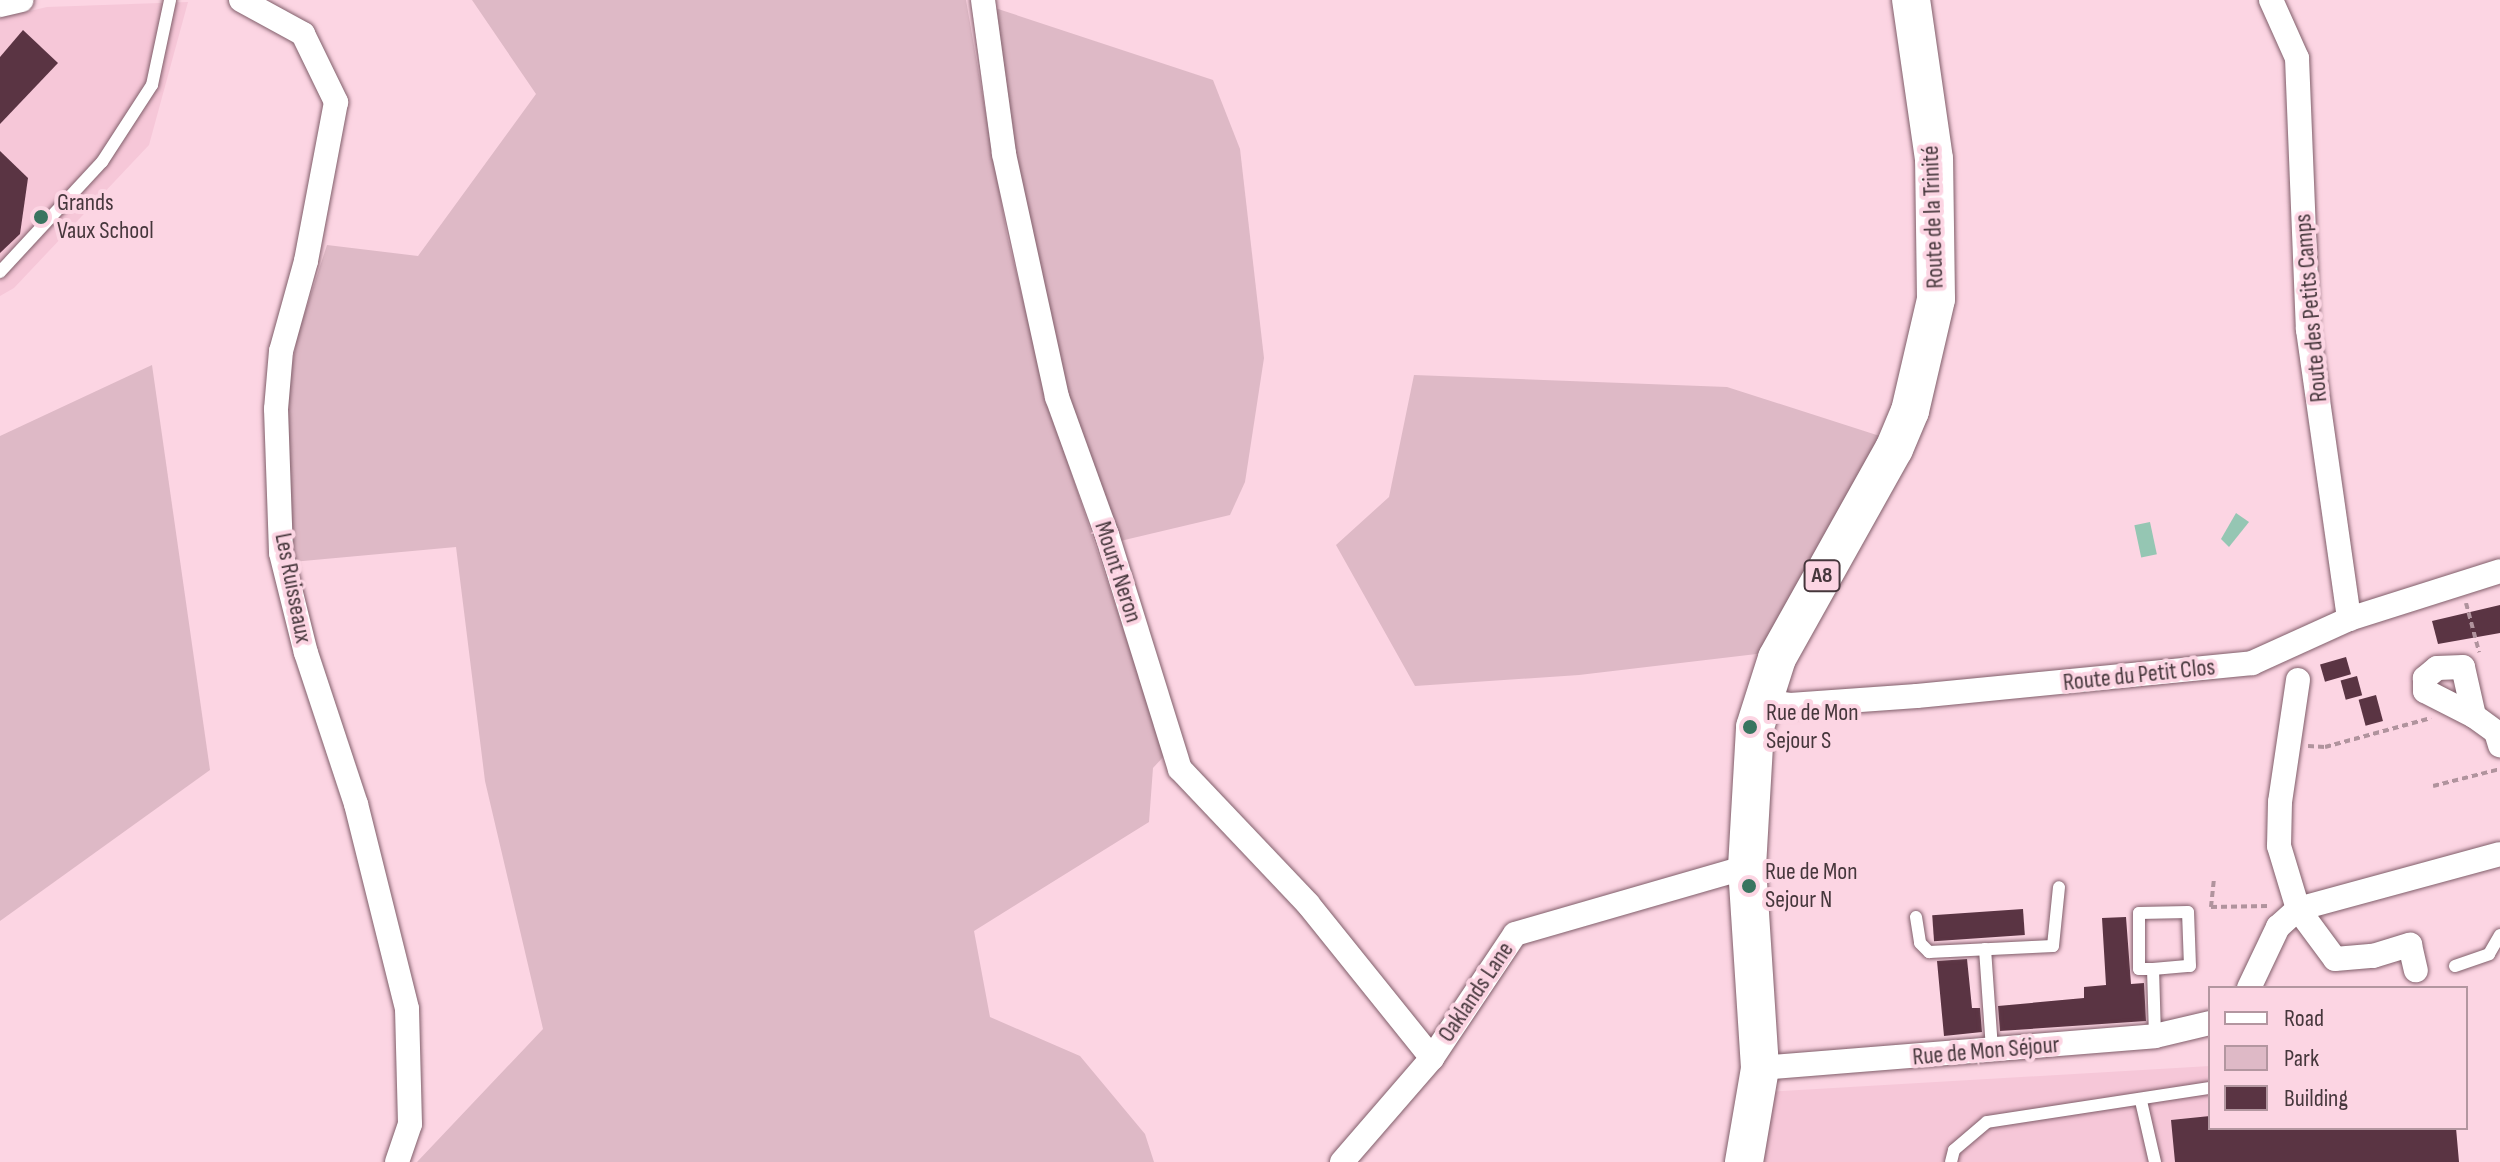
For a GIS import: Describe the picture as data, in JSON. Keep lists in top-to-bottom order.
{
  "streets": {
    "main road": ["Route de la Trinité", "A8"],
    "street": [
      "Route des Petits Camps",
      "Mount Neron",
      "Les Ruisseaux",
      "Route du Petit Clos",
      "Oaklands Lane",
      "Rue de Mon Séjour"
    ]
  },
  "crossings": [
    ["Route de la Trinité", "Route du Petit Clos"],
    ["Route de la Trinité", "Oaklands Lane"],
    ["Route de la Trinité", "Rue de Mon Séjour"],
    ["Route des Petits Camps", "Route du Petit Clos"],
    ["Mount Neron", "Oaklands Lane"]
  ],
  "places": ["Grands Vaux School", "Rue de Mon Sejour S", "Rue de Mon Sejour N"],
  "legend": ["Road", "Park", "Building"]
}
